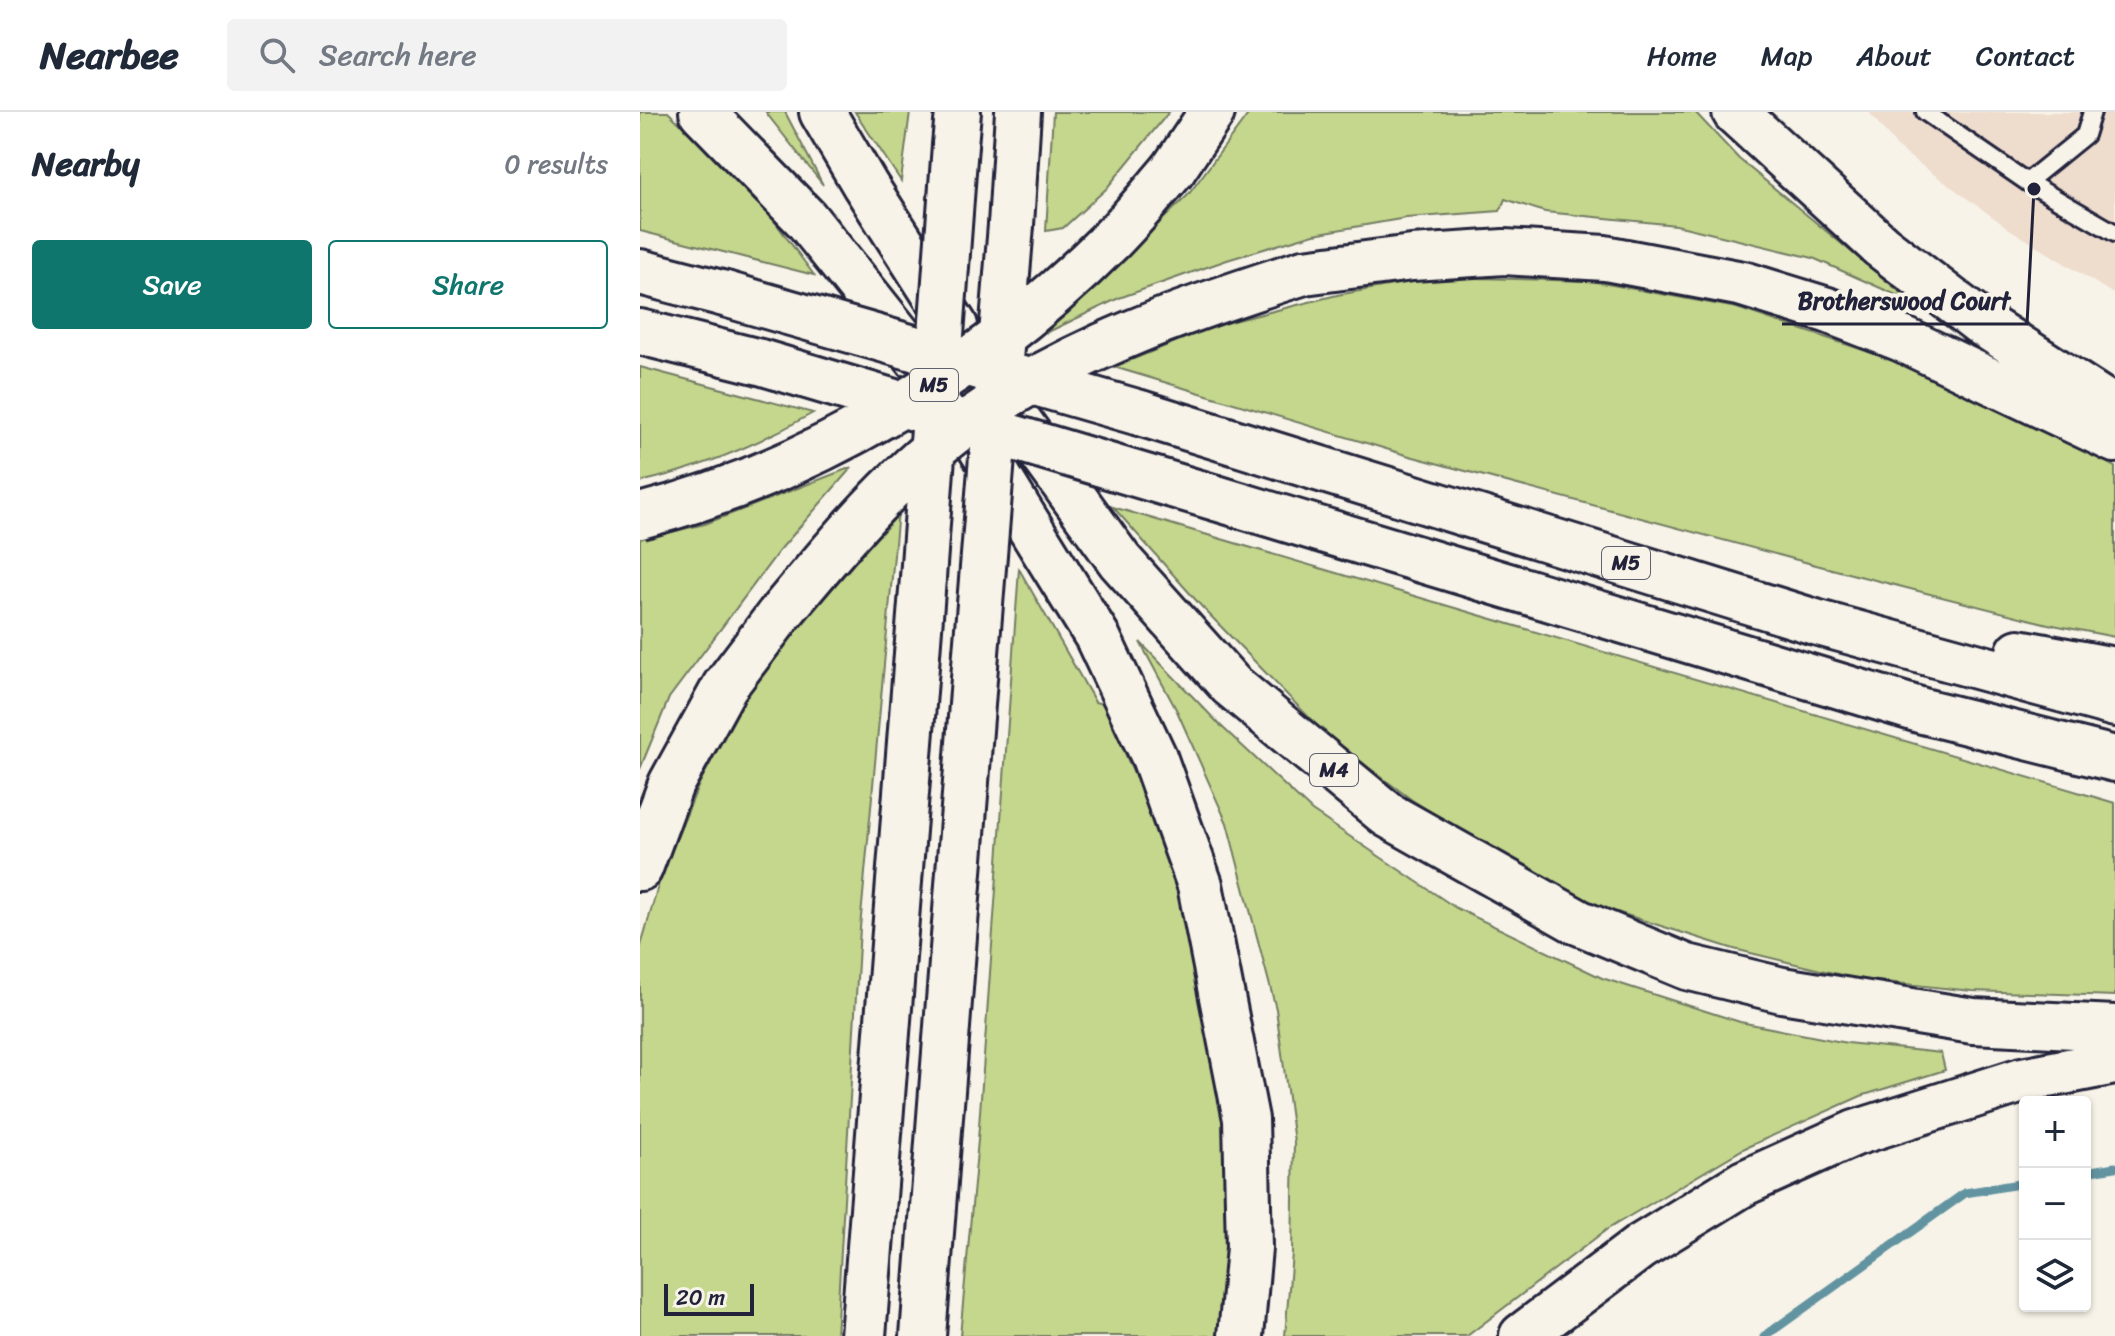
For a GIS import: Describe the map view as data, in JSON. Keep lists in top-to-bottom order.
{
  "streets": {
    "highway": ["M5", "M4"]
  },
  "places": ["Brotherswood Court"],
  "scale_bar": "20 m",
  "page": {
    "header": "Nearbee",
    "search": "Search here",
    "nav": [
      "Home",
      "Map",
      "About",
      "Contact"
    ],
    "heading": ["Nearby", "0 results"],
    "buttons": ["Save", "Share"],
    "map_buttons": ["+", "−"],
    "scale": "20 m"
  }
}
